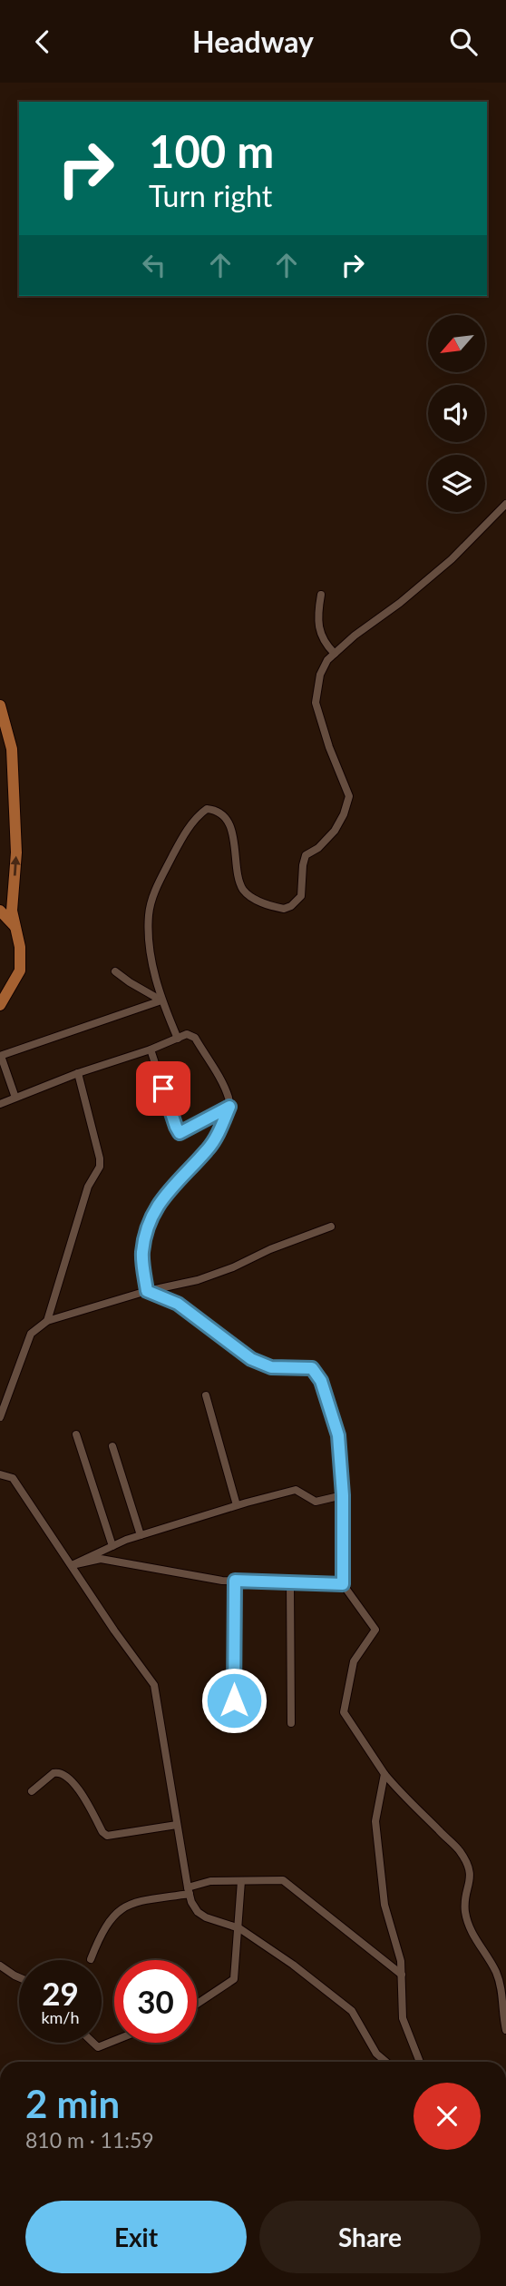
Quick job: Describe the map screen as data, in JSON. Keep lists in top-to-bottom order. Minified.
{"north":"bottom left","page":{"header":"Headway","turn":["100 m","Turn right"],"speed":"29 km/h","limit":"30","heading":["2 min","810 m · 11:59"],"buttons":["Exit","Share"]}}
